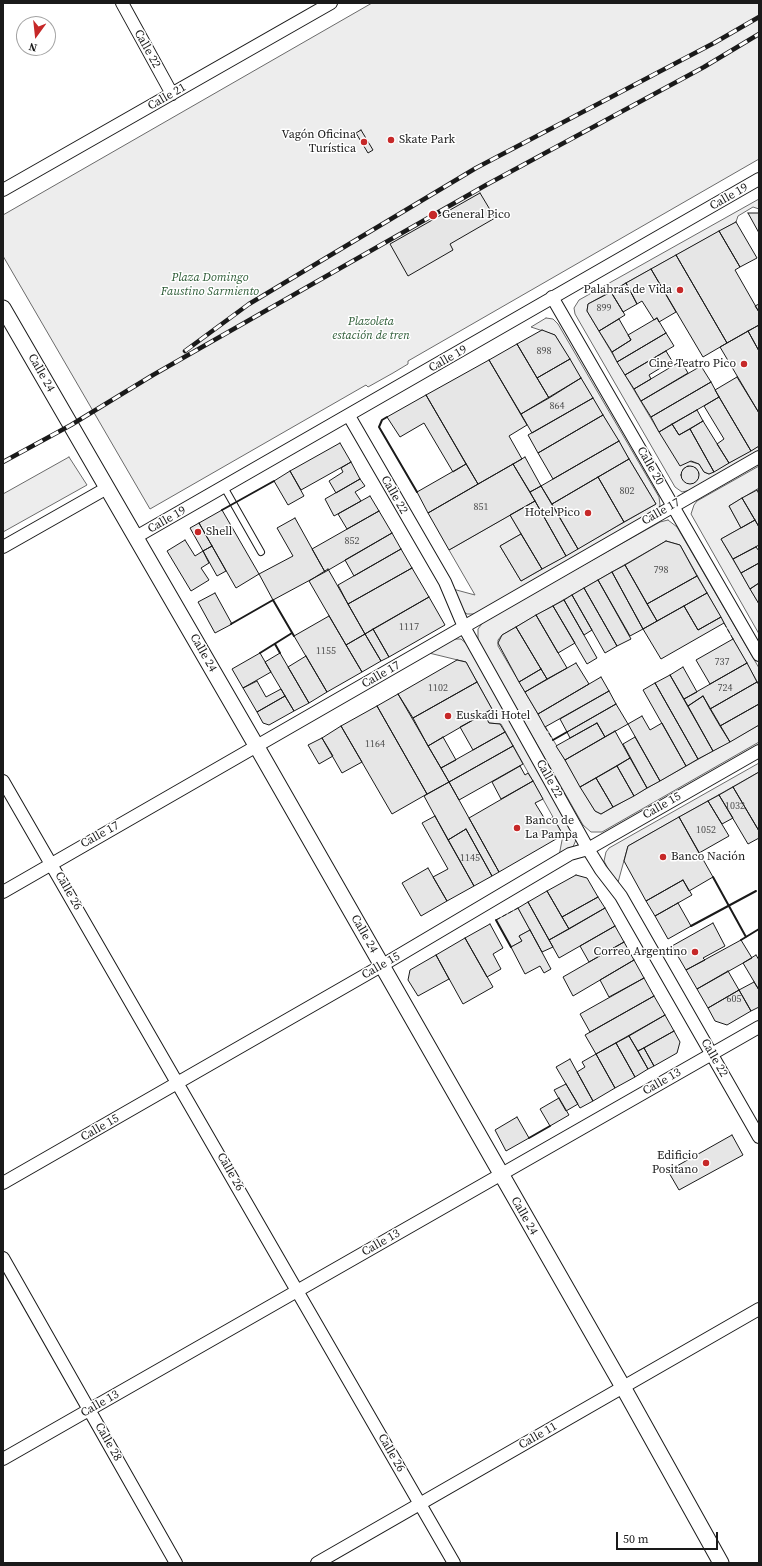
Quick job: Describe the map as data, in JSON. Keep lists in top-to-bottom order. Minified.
{"streets":{"street":["Calle 22","Calle 21","Calle 19","Calle 24","Calle 20","Calle 17","Calle 15","Calle 26","Calle 13","Calle 11","Calle 28"]},"crossings":[["Calle 22","Calle 21"],["Calle 22","Calle 19"],["Calle 22","Calle 17"],["Calle 22","Calle 15"],["Calle 22","Calle 13"],["Calle 19","Calle 24"],["Calle 19","Calle 20"],["Calle 24","Calle 17"],["Calle 24","Calle 15"],["Calle 24","Calle 13"],["Calle 24","Calle 11"],["Calle 20","Calle 17"],["Calle 17","Calle 26"],["Calle 15","Calle 26"],["Calle 26","Calle 13"],["Calle 26","Calle 11"],["Calle 13","Calle 28"]],"parks":["Plaza Domingo Faustino Sarmiento","Plazoleta estación de tren"],"places":["Skate Park","Vagón Oficina Turística","General Pico","Palabras de Vida","Cine Teatro Pico","Hotel Pico","Shell","Euskadi Hotel","Banco de La Pampa","Banco Nación","Correo Argentino","Edificio Positano"],"house_numbers":["899","898","864","802","851","852","798","1117","1155","737","1102","724","1164","1032","1052","1145","605"],"scale_bar":"50 m","north":"bottom"}
